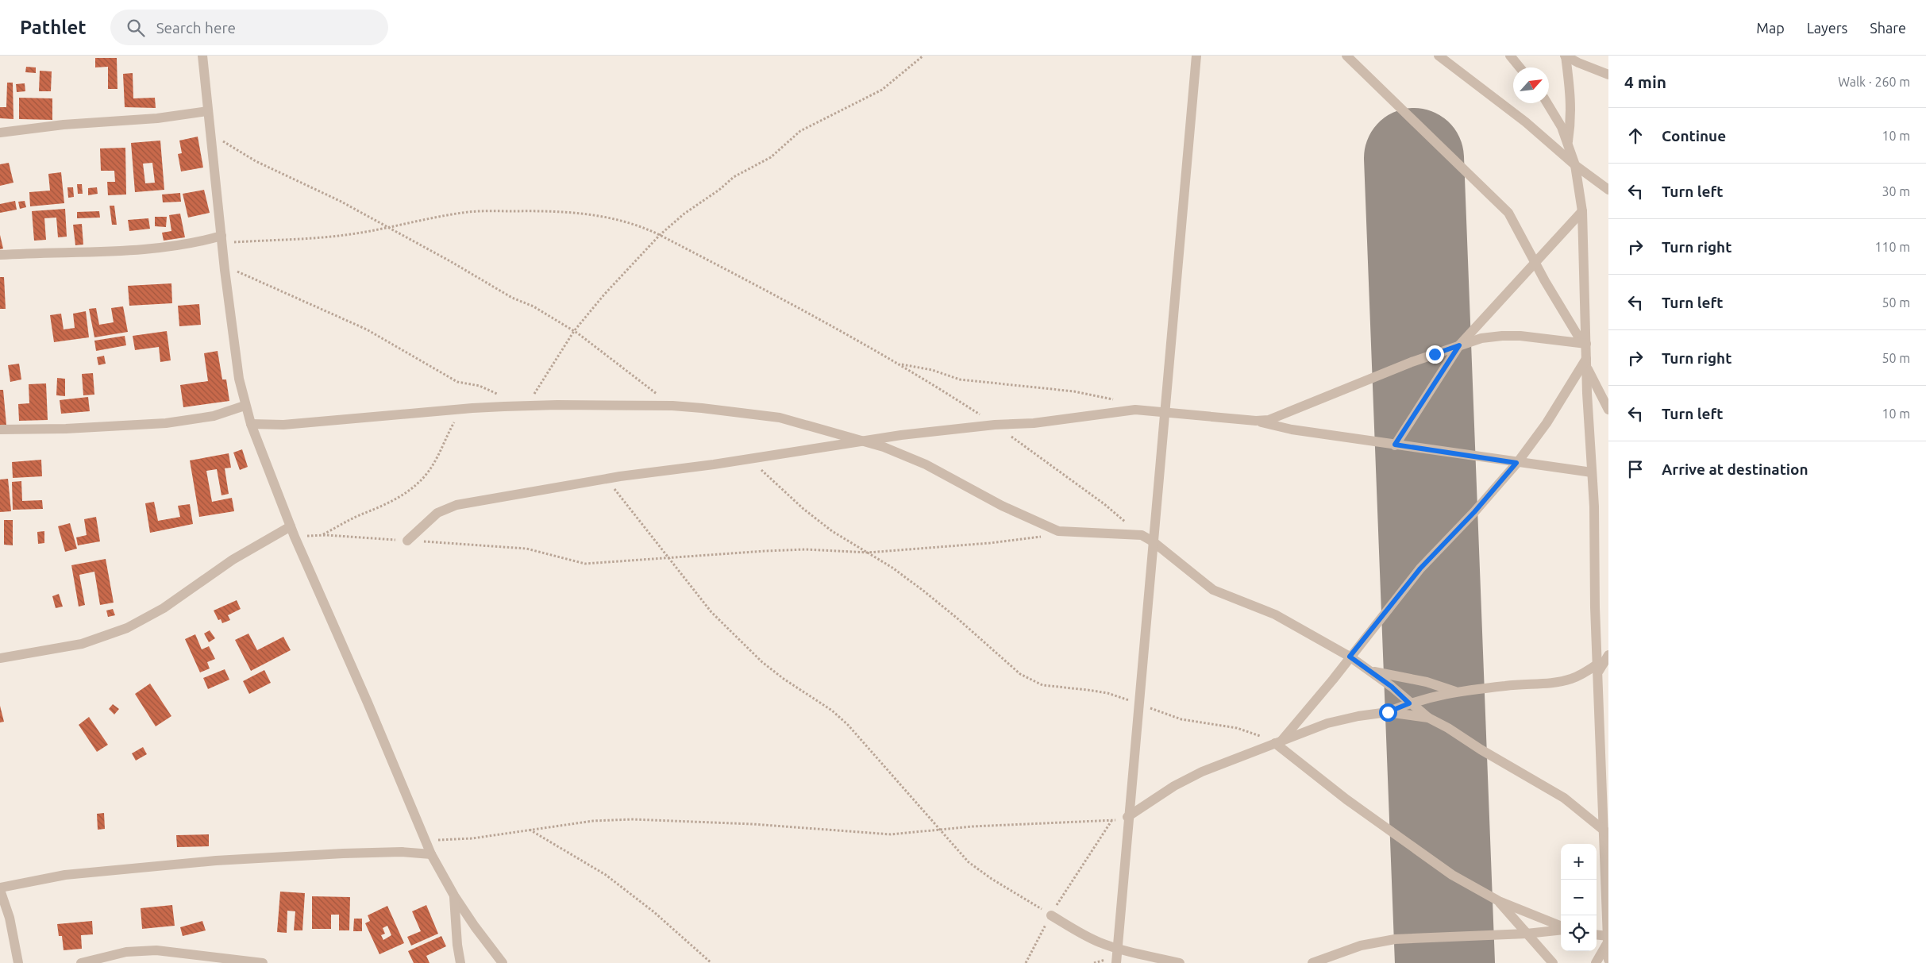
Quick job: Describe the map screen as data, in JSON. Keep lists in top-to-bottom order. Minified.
{"north":"top right","page":{"header":"Pathlet","search":"Search here","nav":["Map","Layers","Share"],"heading":["4 min","Walk · 260 m"],"list":[["Continue","10 m"],["Turn left","30 m"],["Turn right","110 m"],["Turn left","50 m"],["Turn right","50 m"],["Turn left","10 m"],"Arrive at destination"],"map_buttons":["+","−"]}}
